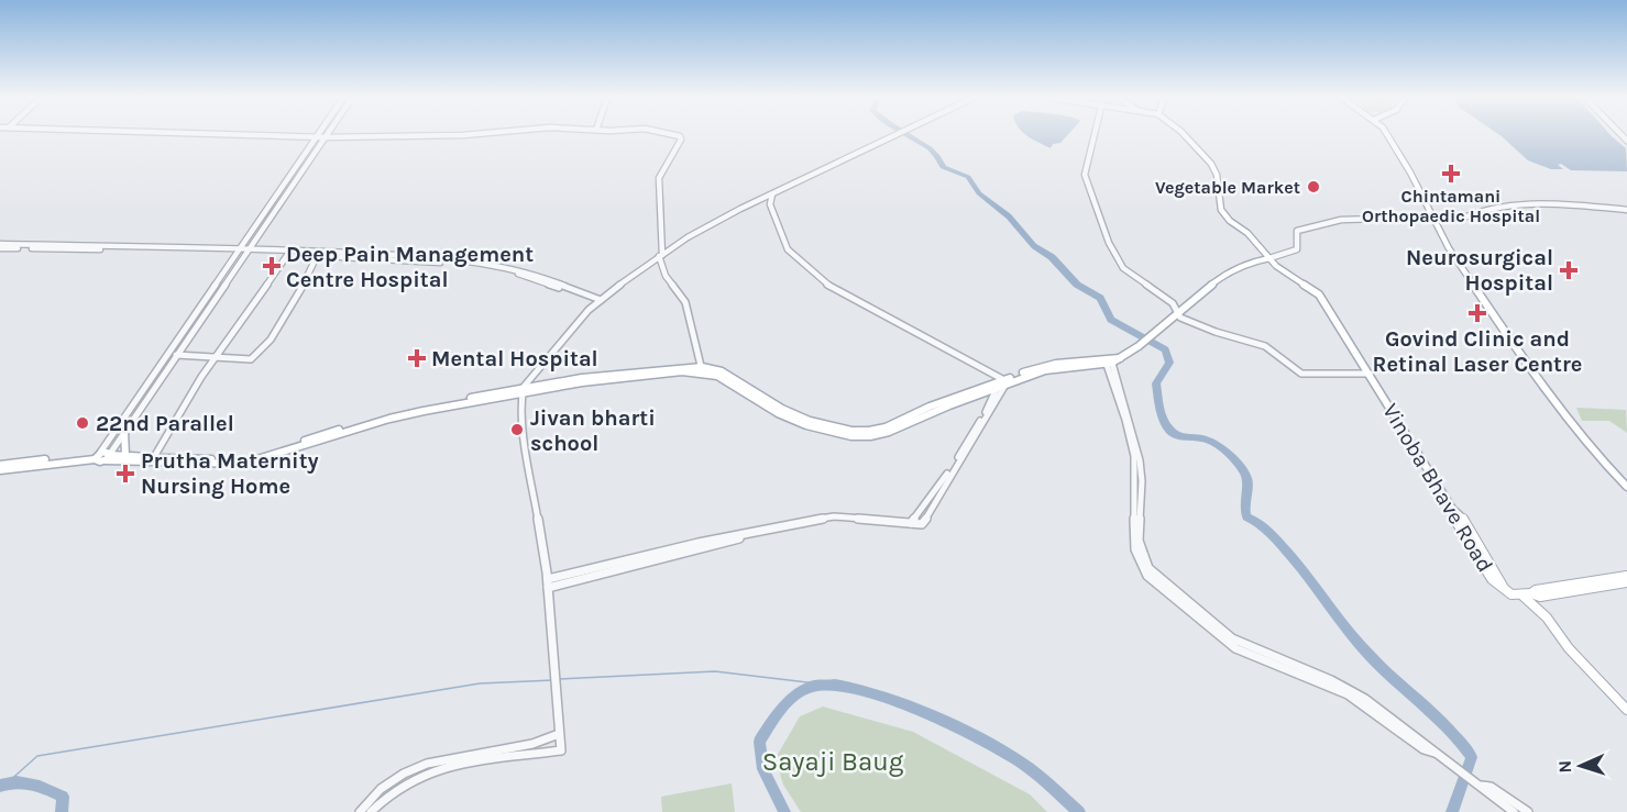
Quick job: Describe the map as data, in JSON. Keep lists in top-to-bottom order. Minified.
{"streets":{"main road":["Vinoba Bhave Road"]},"parks":["Sayaji Baug"],"places":{"health":["Chintamani Orthopaedic Hospital","Deep Pain Management Centre Hospital","Neurosurgical Hospital","Govind Clinic and Retinal Laser Centre","Mental Hospital","Prutha Maternity Nursing Home"],"other":["Vegetable Market","22nd Parallel","Jivan bharti school"]},"north":"left"}
